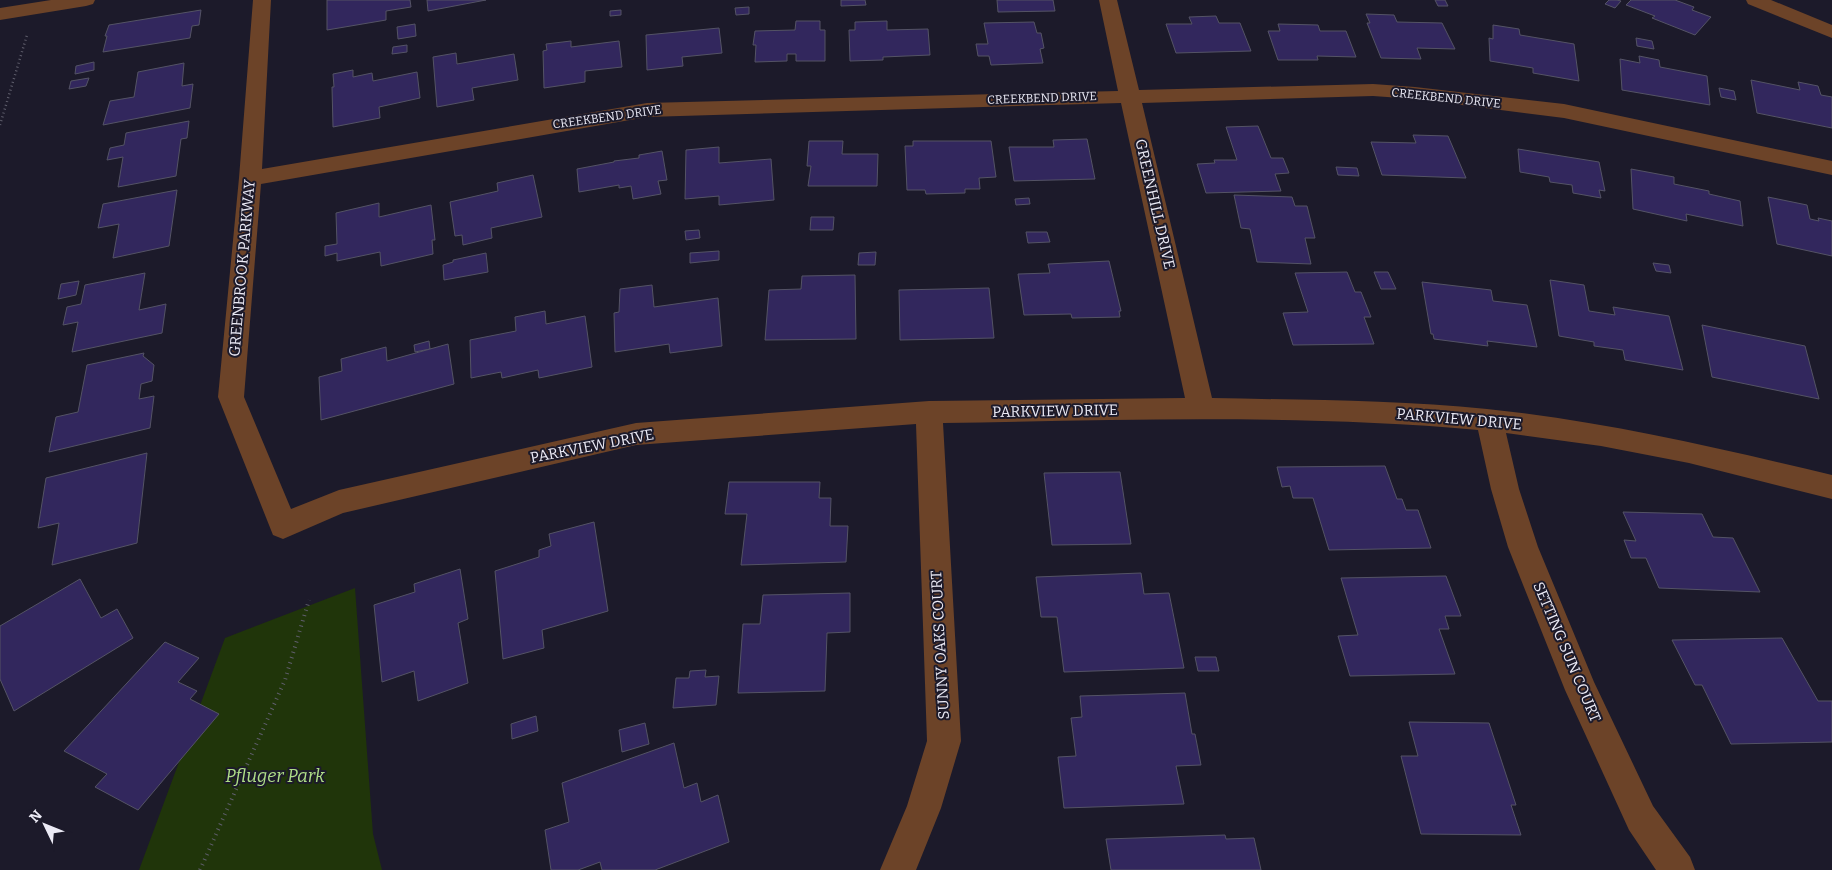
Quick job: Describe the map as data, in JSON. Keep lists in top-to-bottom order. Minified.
{"streets":{"street":["CREEKBEND DRIVE","GREENHILL DRIVE","GREENBROOK PARKWAY","PARKVIEW DRIVE","SUNNY OAKS COURT","SETTING SUN COURT"]},"crossings":[["CREEKBEND DRIVE","GREENHILL DRIVE"],["CREEKBEND DRIVE","GREENBROOK PARKWAY"],["GREENHILL DRIVE","PARKVIEW DRIVE"],["GREENBROOK PARKWAY","PARKVIEW DRIVE"],["PARKVIEW DRIVE","SUNNY OAKS COURT"],["PARKVIEW DRIVE","SETTING SUN COURT"]],"parks":["Pfluger Park"],"north":"top left"}
